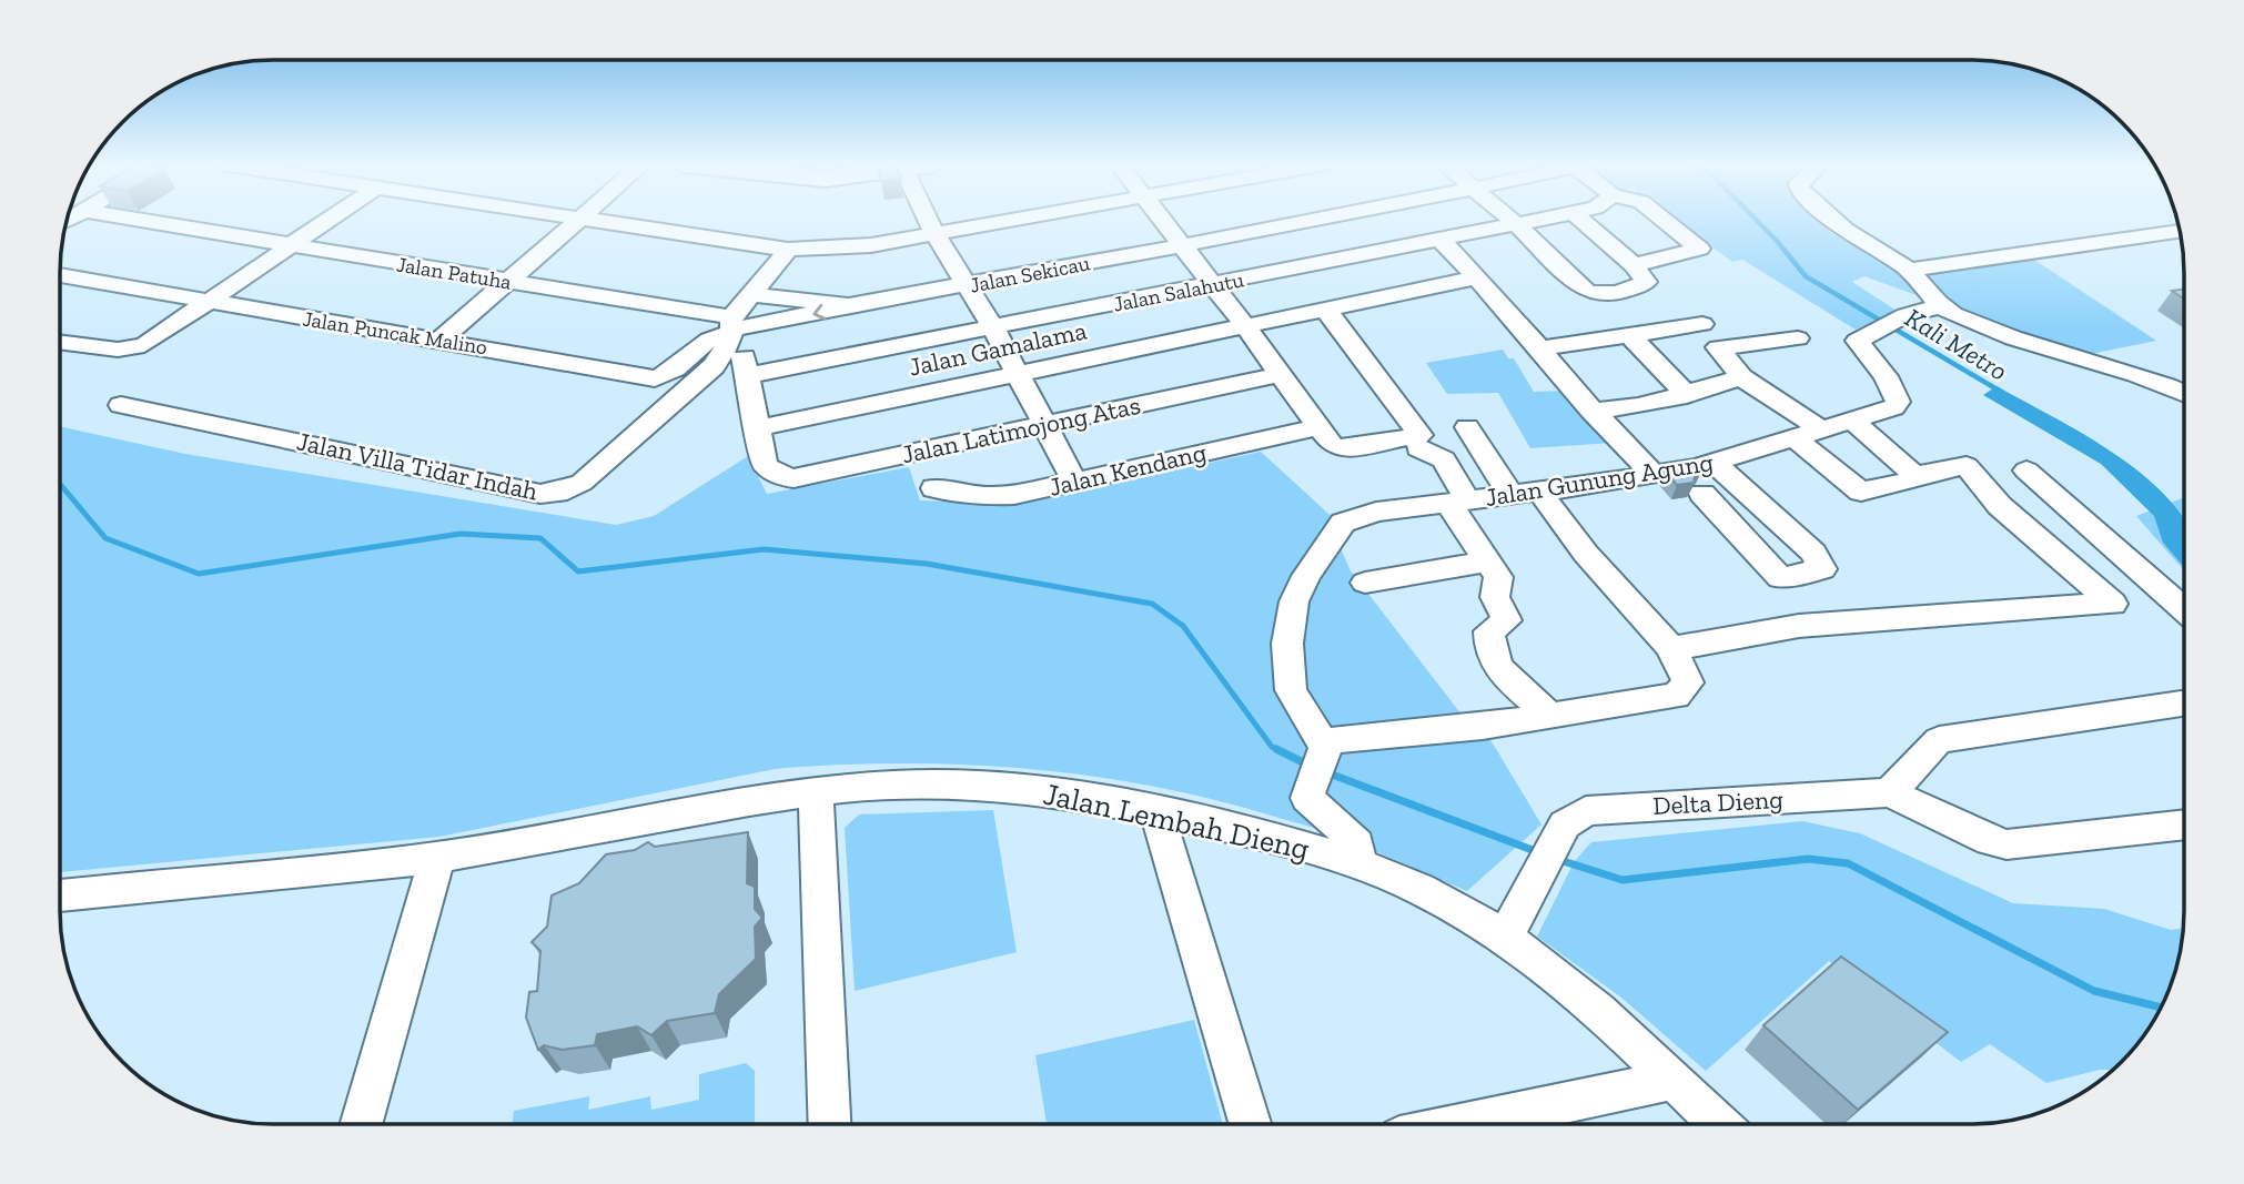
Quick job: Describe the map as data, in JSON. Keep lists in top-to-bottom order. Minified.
{"streets":{"street":["Jalan Patuha","Jalan Sekicau","Jalan Salahutu","Jalan Puncak Malino","Jalan Gamalama","Jalan Latimojong Atas","Jalan Villa Tidar Indah","Jalan Kendang","Jalan Gunung Agung","Delta Dieng","Jalan Lembah Dieng"]},"crossings":[["Jalan Patuha","Jalan Puncak Malino"],["Jalan Patuha","Jalan Villa Tidar Indah"],["Jalan Puncak Malino","Jalan Villa Tidar Indah"],["Delta Dieng","Jalan Lembah Dieng"]],"water":["Kali Metro"]}
